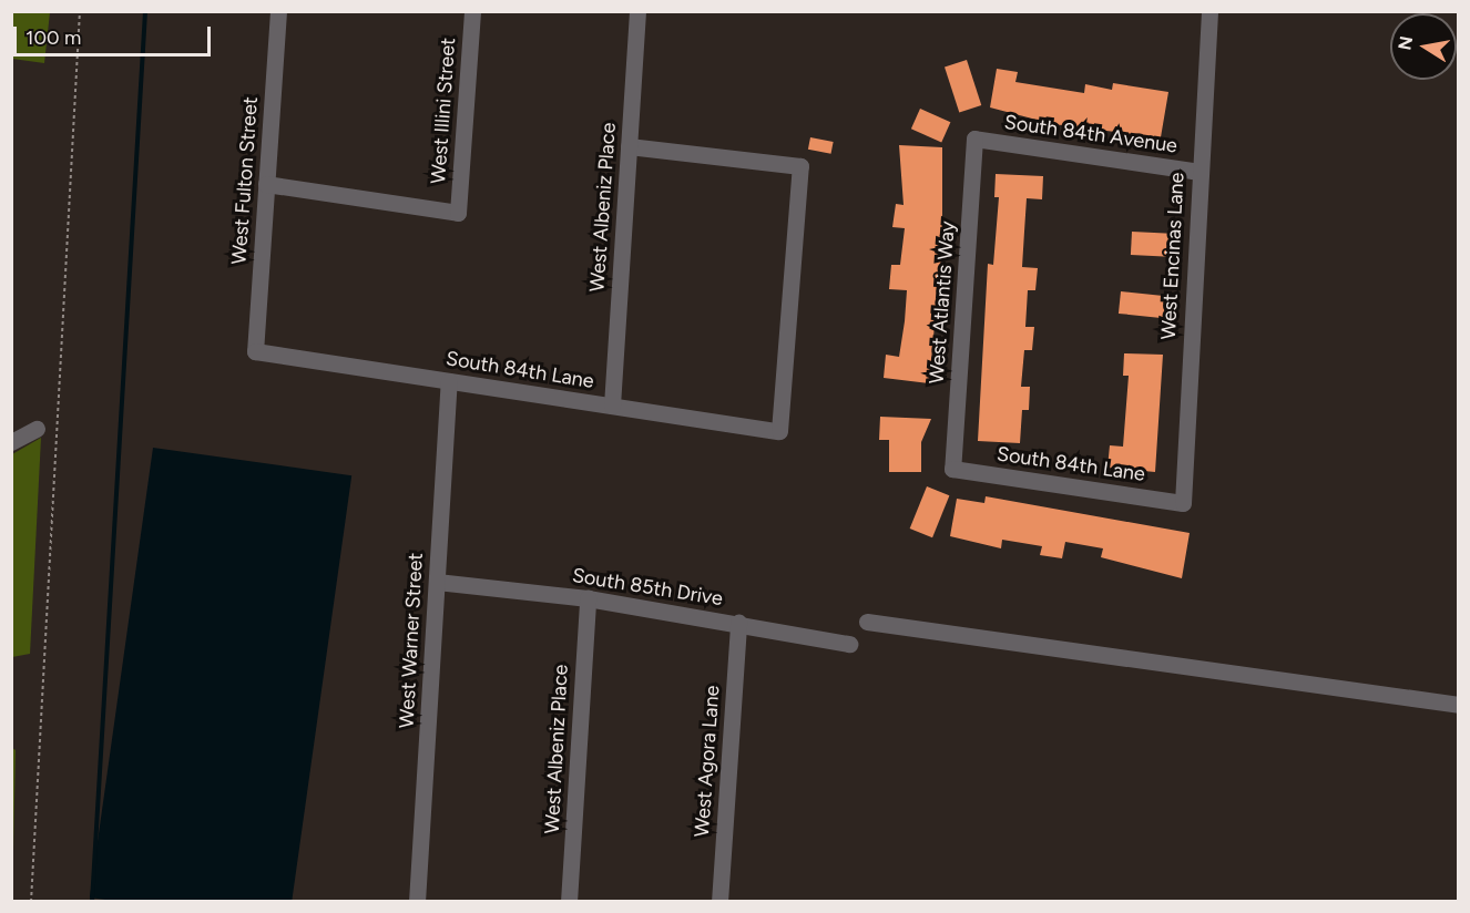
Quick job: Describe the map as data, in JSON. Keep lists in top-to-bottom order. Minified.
{"streets":{"street":["West Illini Street","South 84th Avenue","West Fulton Street","West Albeniz Place","West Encinas Lane","West Atlantis Way","South 84th Lane","South 85th Drive","West Warner Street","West Agora Lane"]},"crossings":[["West Illini Street","West Fulton Street"],["South 84th Avenue","West Encinas Lane"],["South 84th Avenue","West Atlantis Way"],["West Fulton Street","South 84th Lane"],["West Albeniz Place","South 84th Lane"],["West Albeniz Place","South 85th Drive"],["West Encinas Lane","South 84th Lane"],["West Atlantis Way","South 84th Lane"],["South 84th Lane","West Warner Street"],["South 85th Drive","West Warner Street"],["South 85th Drive","West Agora Lane"]],"scale_bar":"100 m","north":"left"}
